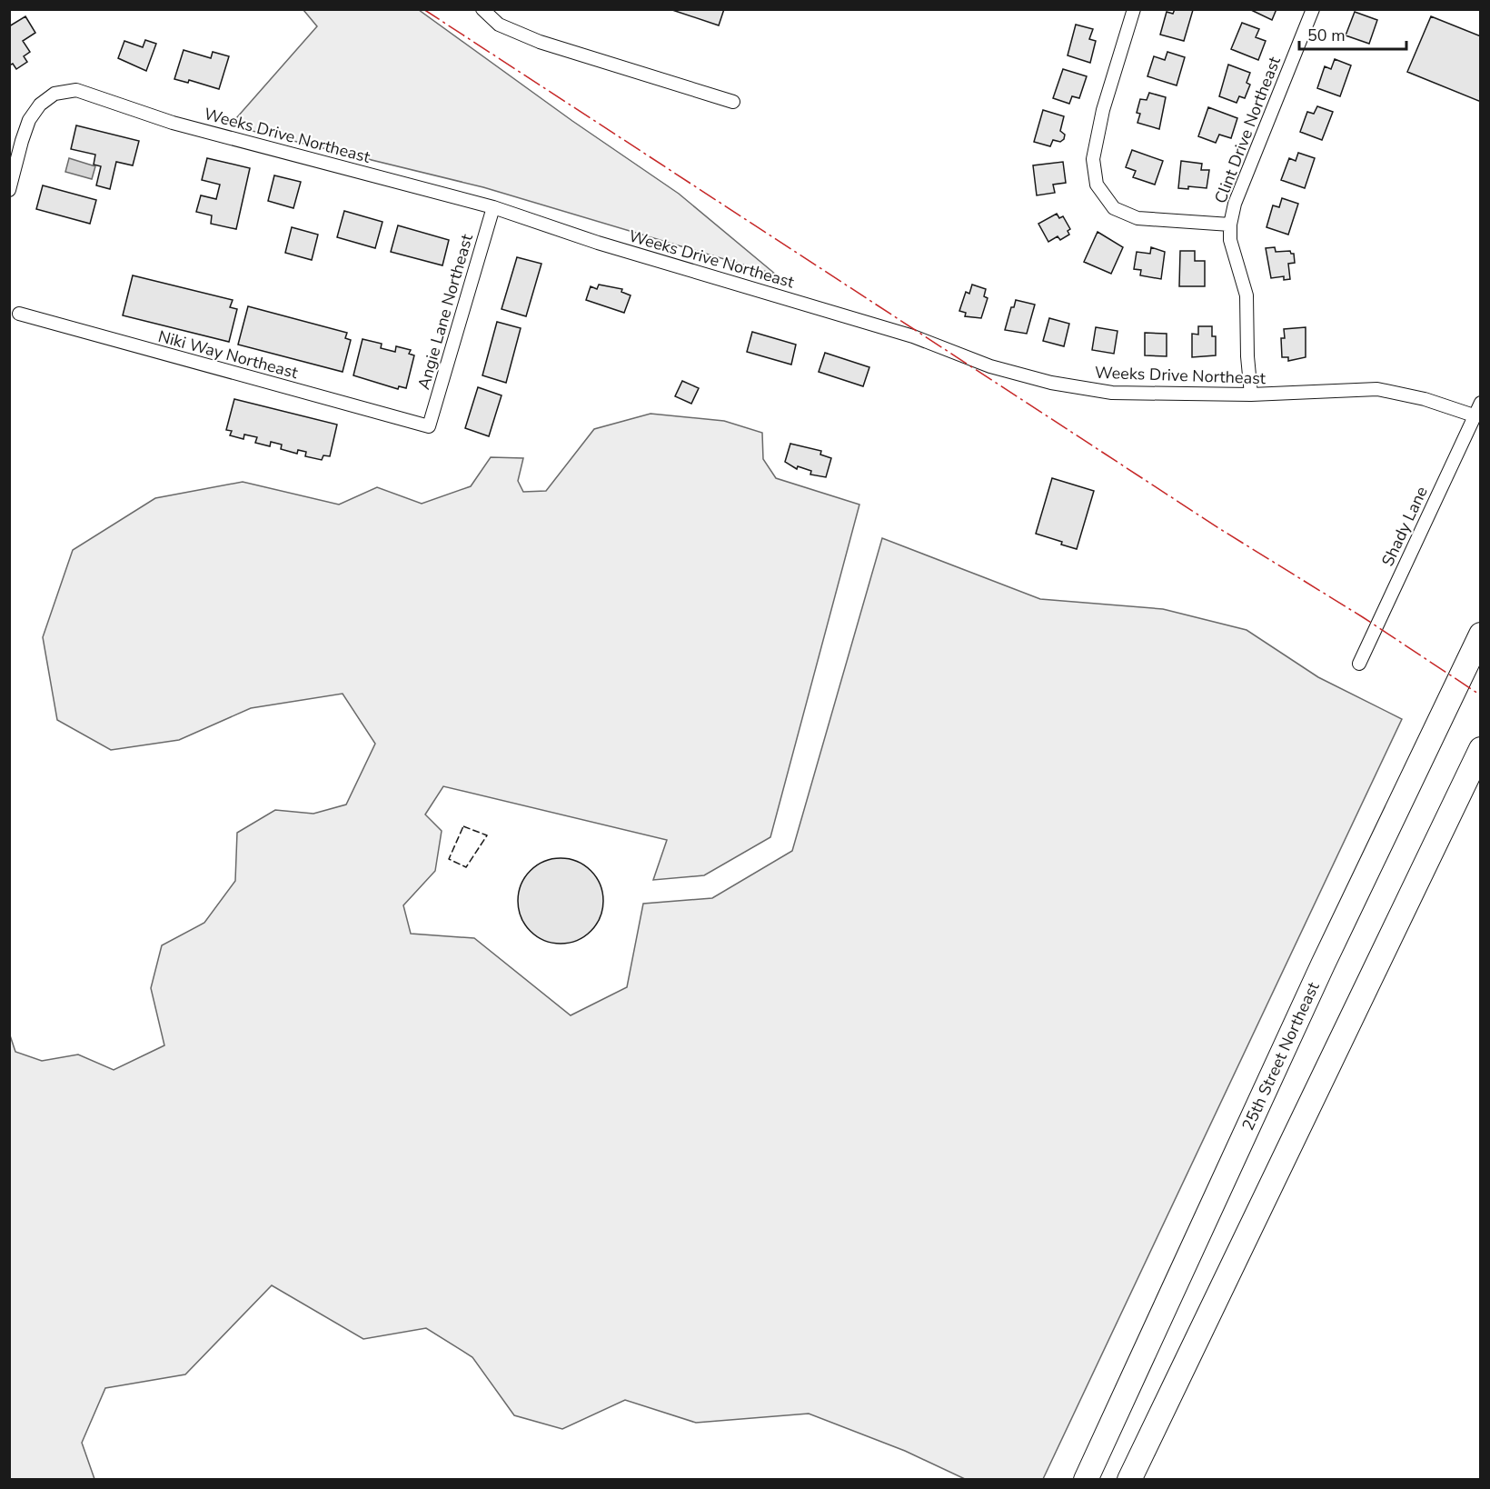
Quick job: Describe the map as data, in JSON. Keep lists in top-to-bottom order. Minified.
{"streets":{"highway":["25th Street Northeast"],"street":["Clint Drive Northeast","Weeks Drive Northeast","Angie Lane Northeast","Niki Way Northeast","Shady Lane"]},"crossings":[["Clint Drive Northeast","Weeks Drive Northeast"],["Weeks Drive Northeast","Angie Lane Northeast"],["Weeks Drive Northeast","Shady Lane"],["Angie Lane Northeast","Niki Way Northeast"]],"scale_bar":"50 m"}
